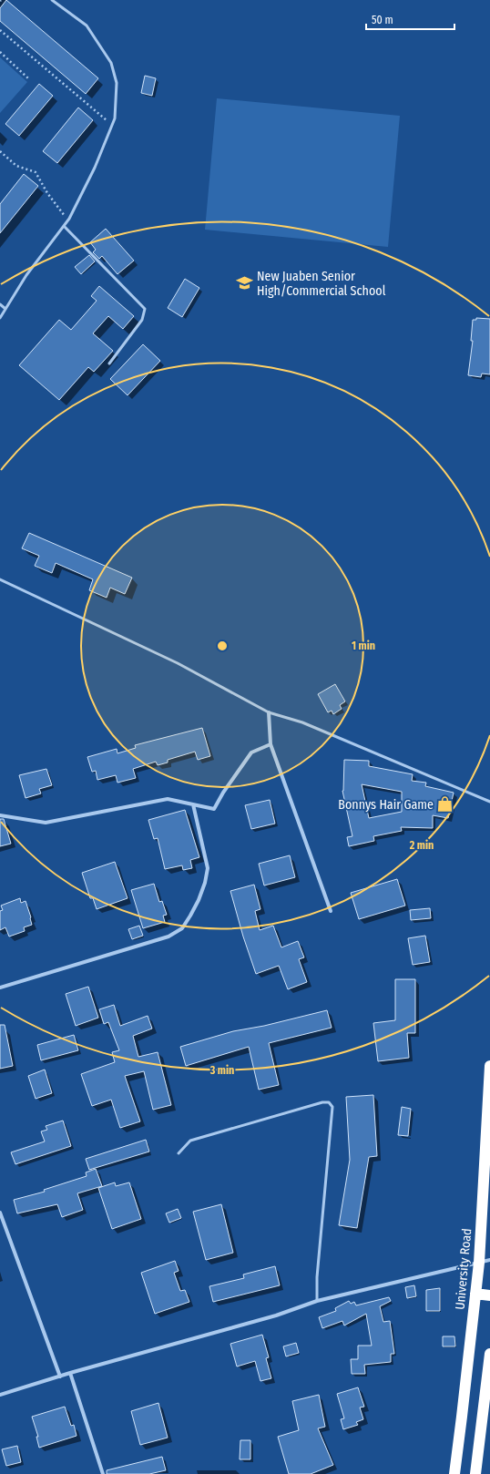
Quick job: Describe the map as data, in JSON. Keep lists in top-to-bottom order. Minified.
{"streets":{"highway":["University Road"]},"places":{"school or university":["New Juaben Senior High/Commercial School"],"shop":["Bonnys Hair Game"]},"scale_bar":"50 m","rings":["1 min","2 min","3 min"]}
